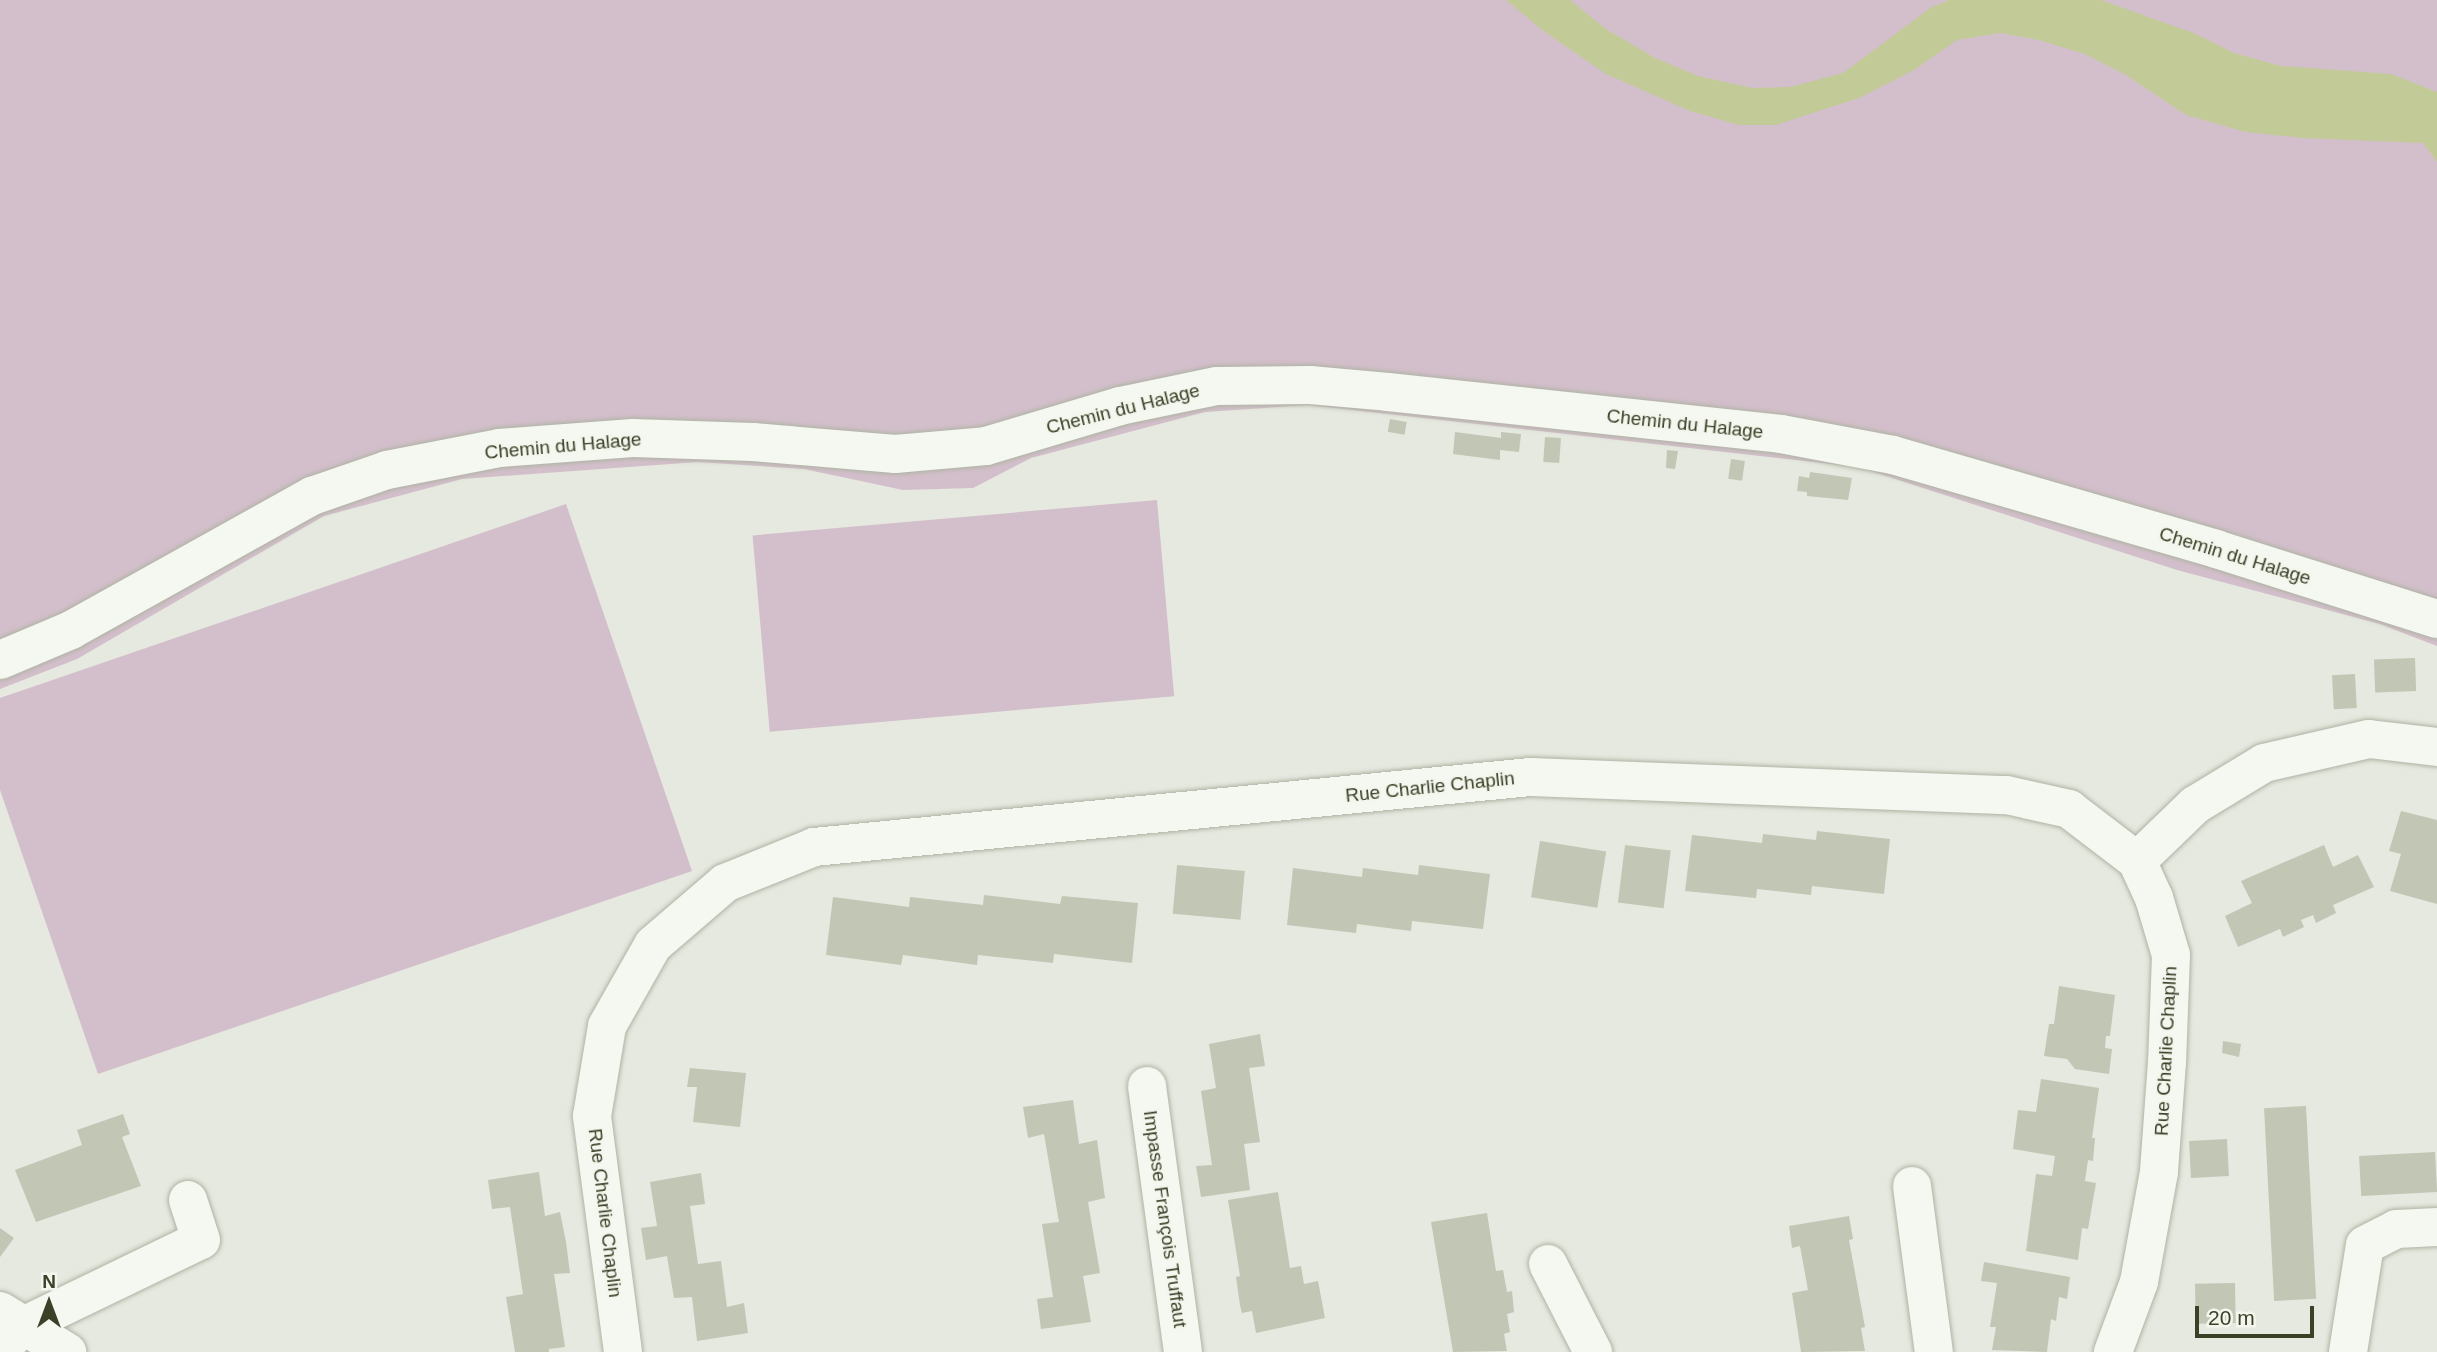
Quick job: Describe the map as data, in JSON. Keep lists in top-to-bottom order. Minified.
{"streets":{"street":["Chemin du Halage","Rue Charlie Chaplin","Impasse François Truffaut"]},"scale_bar":"20 m","north":"top"}
